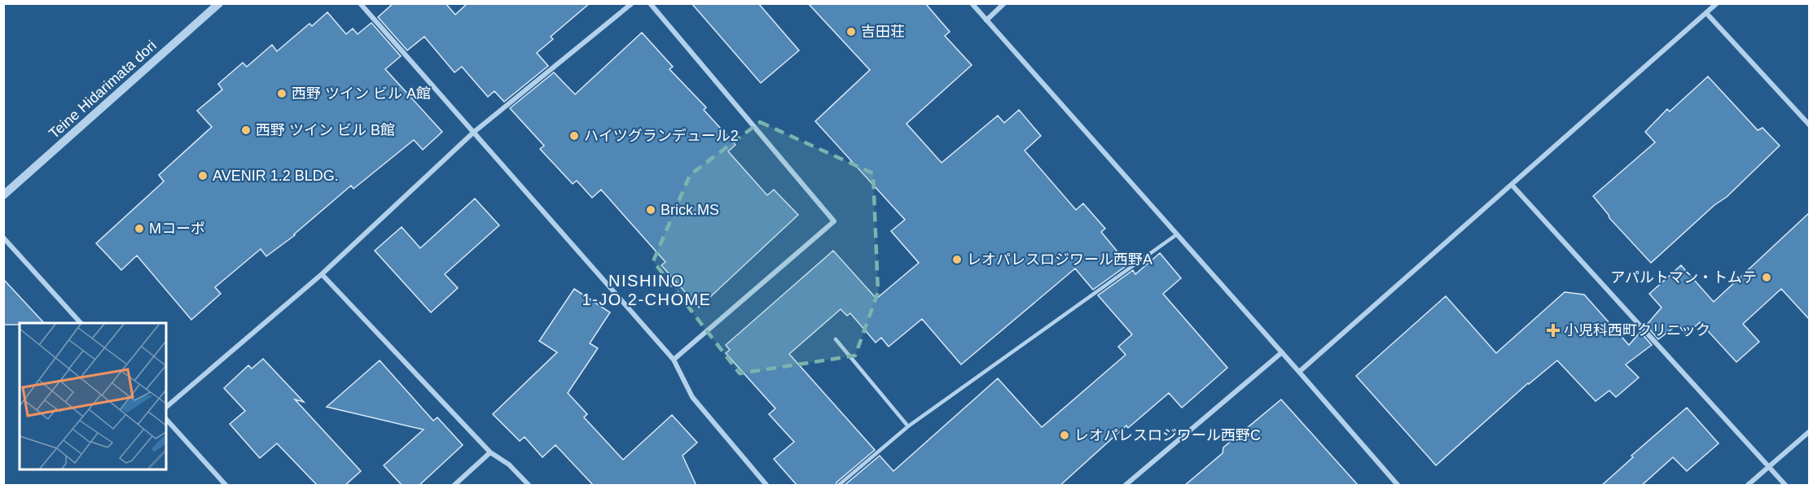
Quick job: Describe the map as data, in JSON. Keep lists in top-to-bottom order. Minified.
{"streets":{"street":["Teine Hidarimata dori"]},"districts":["NISHINO 1-JO 2-CHOME"],"places":{"other":["吉田荘","西野 ツイン ビル A館","西野 ツイン ビル B館","ハイツグランデュール2","AVENIR 1.2 BLDG.","Brick.MS","Mコーポ","レオパレスロジワール西野A","アパルトマン・トムテ","レオパレスロジワール西野C"],"health":["小児科西町クリニック"]}}
